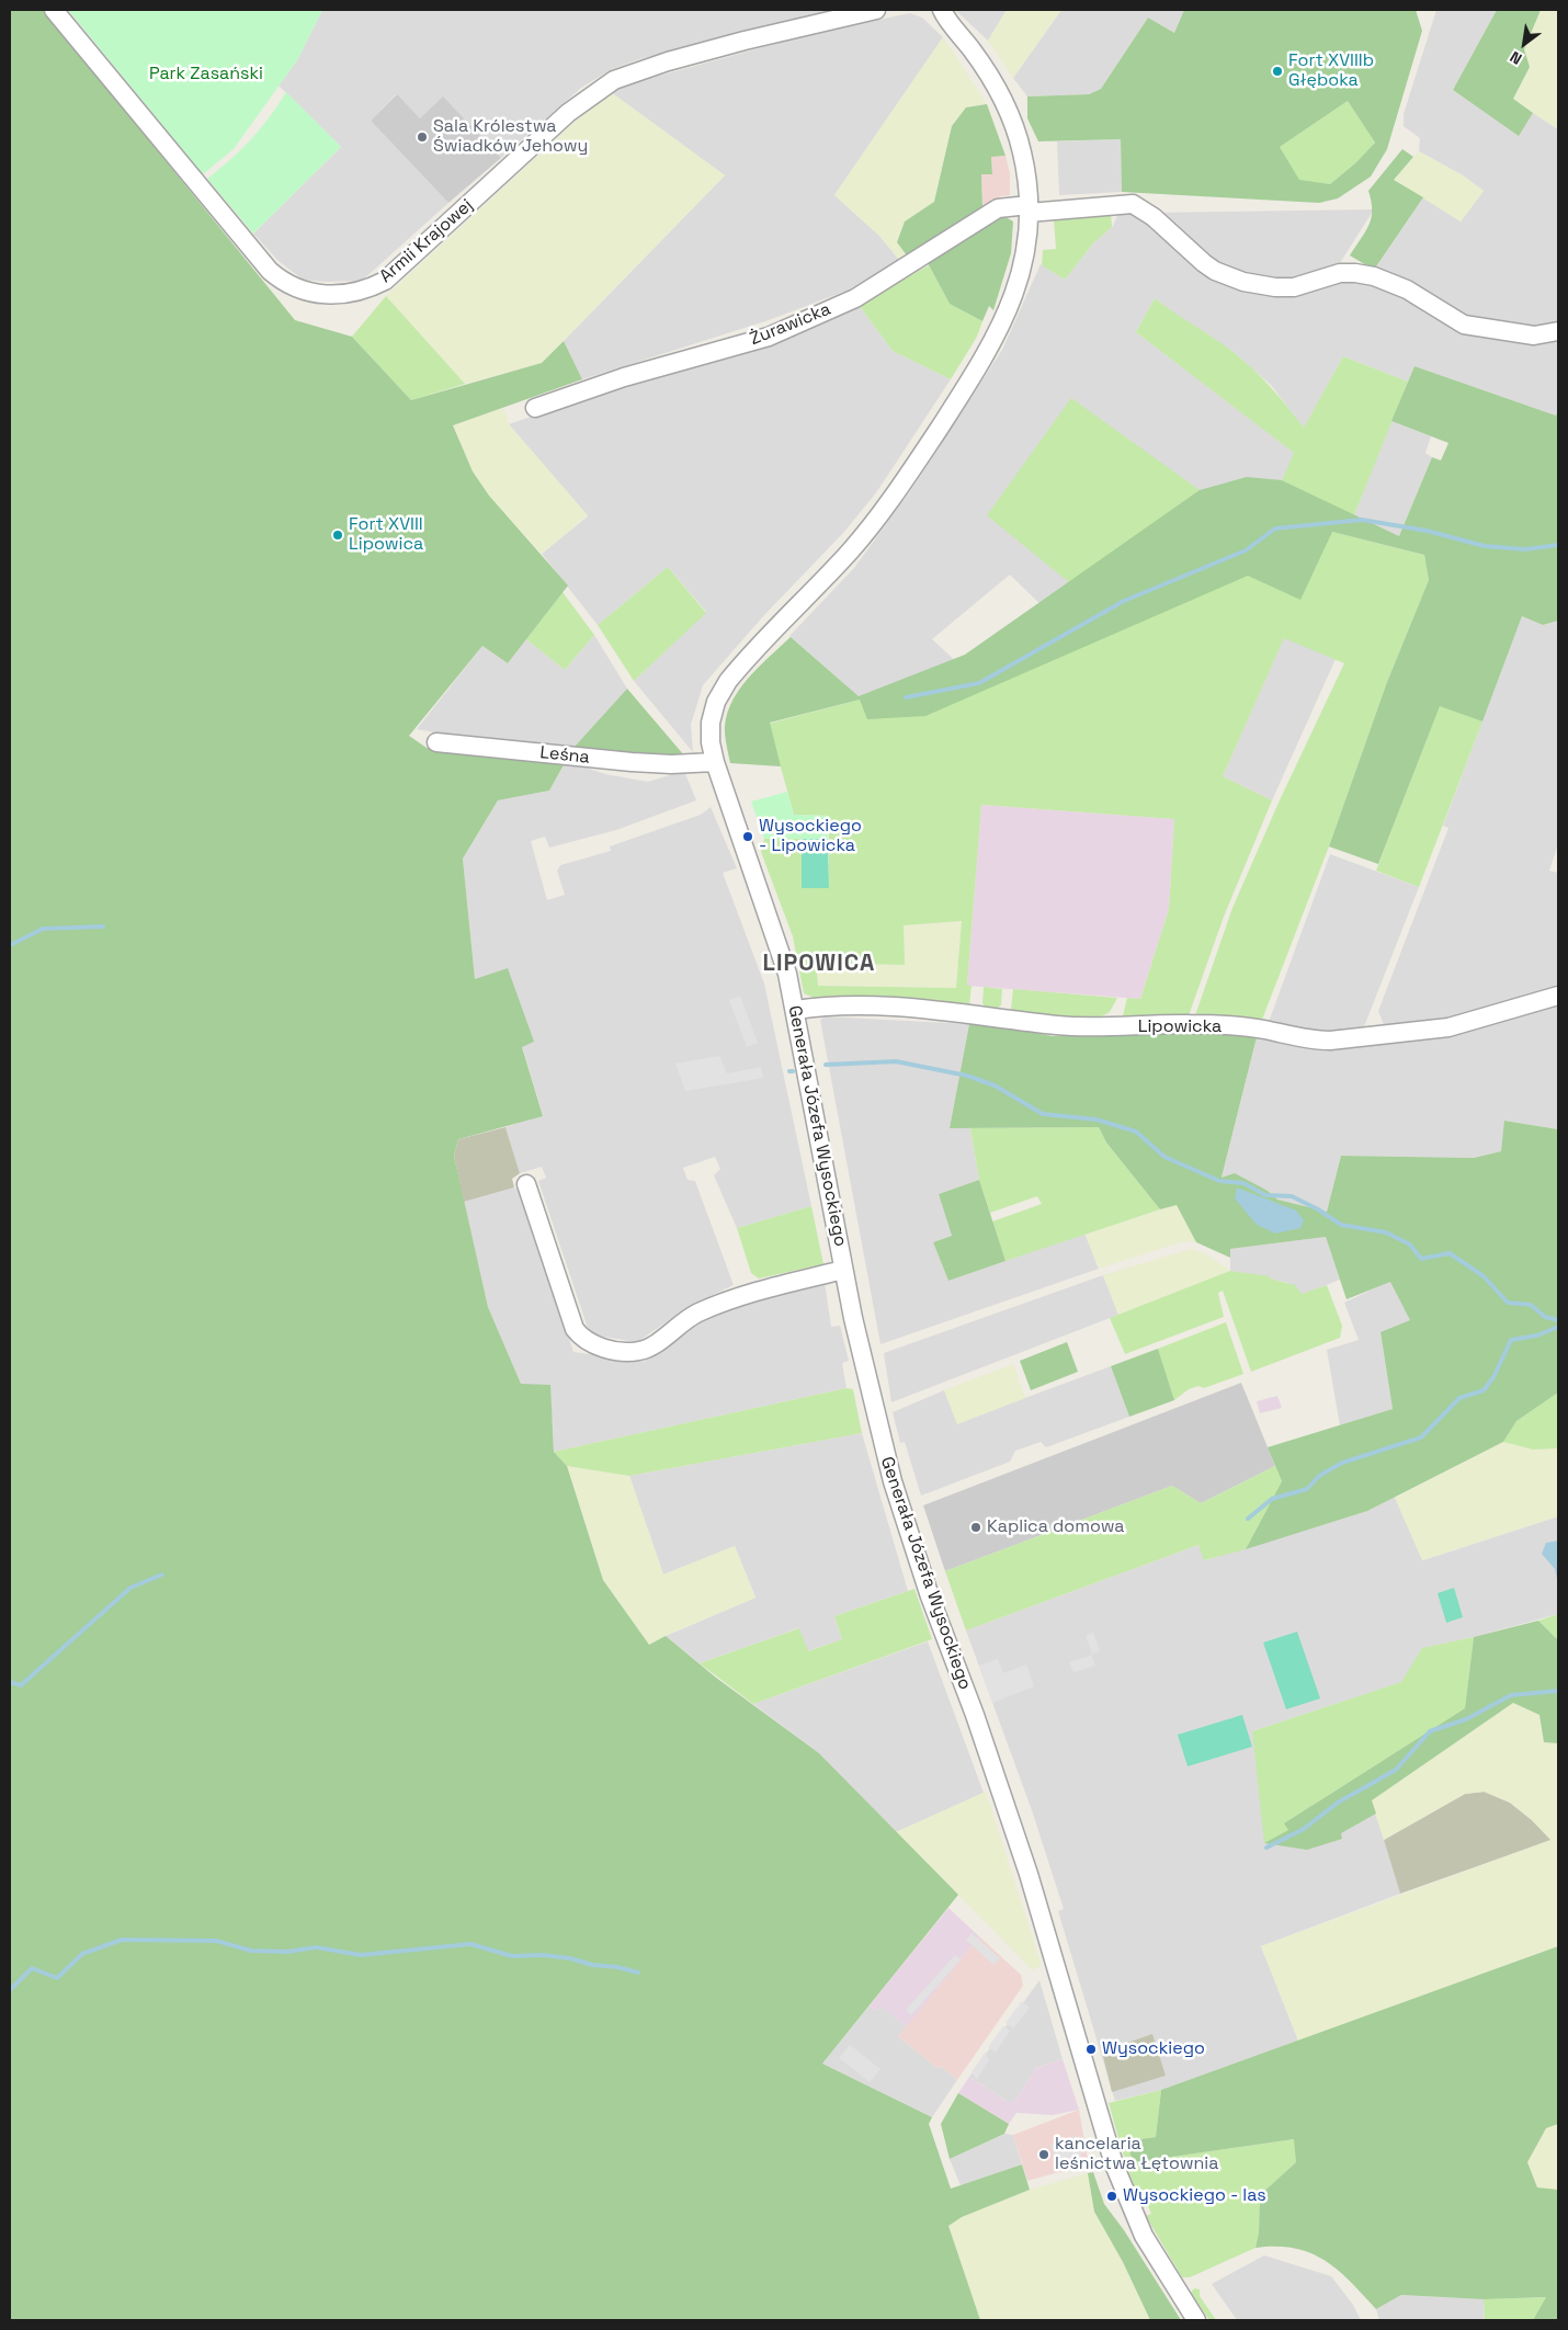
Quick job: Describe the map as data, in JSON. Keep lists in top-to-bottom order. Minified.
{"streets":{"street":["Armii Krajowej","Żurawicka","Leśna","Lipowicka","Generała Józefa Wysockiego"]},"crossings":[["Żurawicka","Generała Józefa Wysockiego"],["Leśna","Generała Józefa Wysockiego"],["Lipowicka","Generała Józefa Wysockiego"]],"districts":["LIPOWICA"],"parks":["Park Zasański"],"places":["Fort XVIIIb Głęboka","Sala Królestwa Świadków Jehowy","Fort XVIII Lipowica","Wysockiego - Lipowicka","Kaplica domowa","Wysockiego","kancelaria leśnictwa Łętownia","Wysockiego - las"],"north":"bottom left"}
